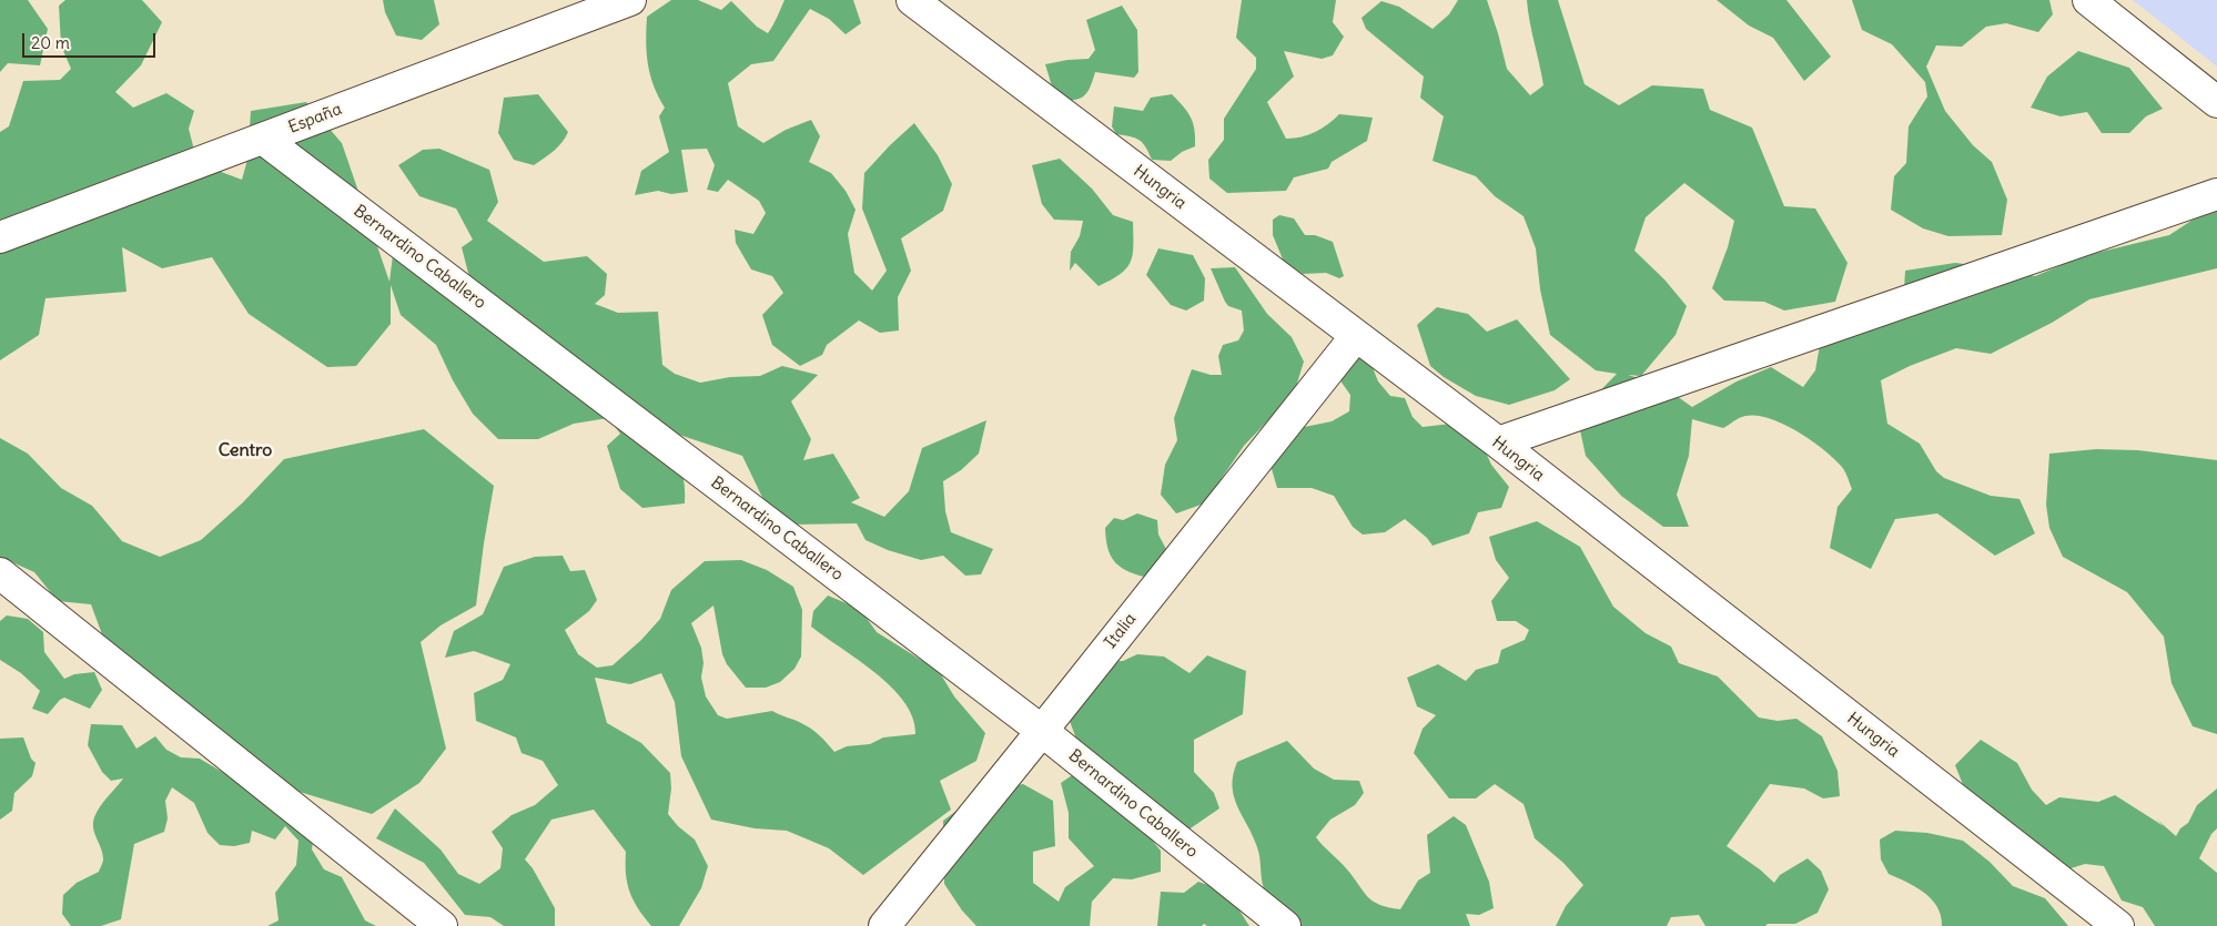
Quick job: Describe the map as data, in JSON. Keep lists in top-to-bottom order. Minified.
{"streets":{"street":["España","Hungria","Bernardino Caballero","Italia"]},"crossings":[["España","Bernardino Caballero"],["Hungria","Italia"],["Bernardino Caballero","Italia"]],"districts":["Centro"],"scale_bar":"20 m"}
